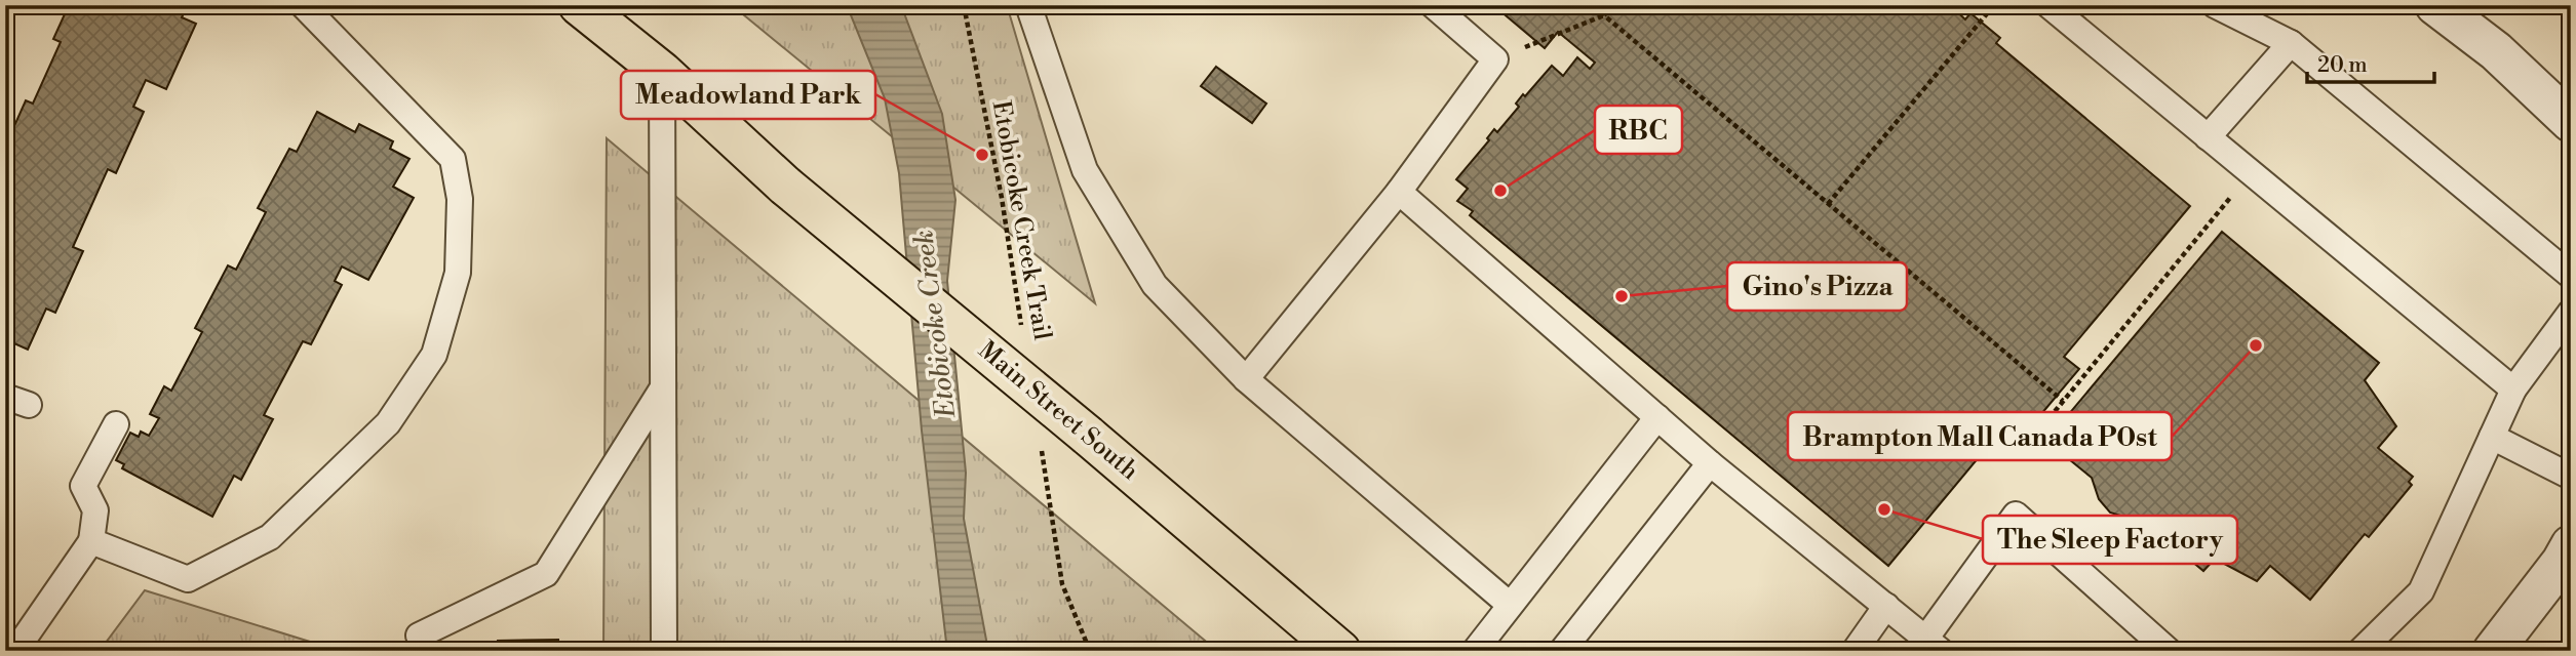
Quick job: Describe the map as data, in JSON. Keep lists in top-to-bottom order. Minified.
{"streets":{"main road":["Main Street South"],"path":["Etobicoke Creek Trail"]},"water":["Etobicoke Creek"],"places":["Meadowland Park","RBC","Gino's Pizza","Brampton Mall Canada P0st","The Sleep Factory"],"scale_bar":"20 m"}
